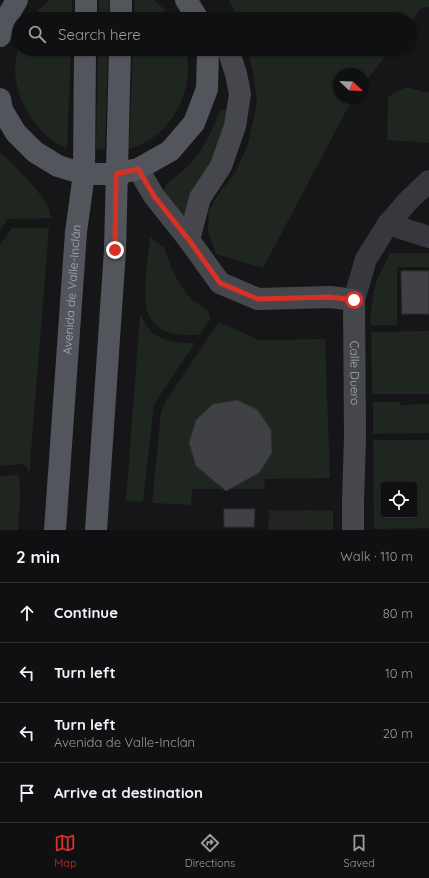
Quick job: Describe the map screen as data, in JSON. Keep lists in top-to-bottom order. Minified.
{"streets":{"main road":["Avenida de Valle-Inclán"],"street":["Calle Duero"]},"north":"bottom right","page":{"search":"Search here","heading":["2 min","Walk · 110 m"],"list":[["Continue","80 m"],["Turn left","10 m"],["Turn left","Avenida de Valle-Inclán","20 m"],"Arrive at destination"],"nav":["Map","Directions","Saved"]}}
